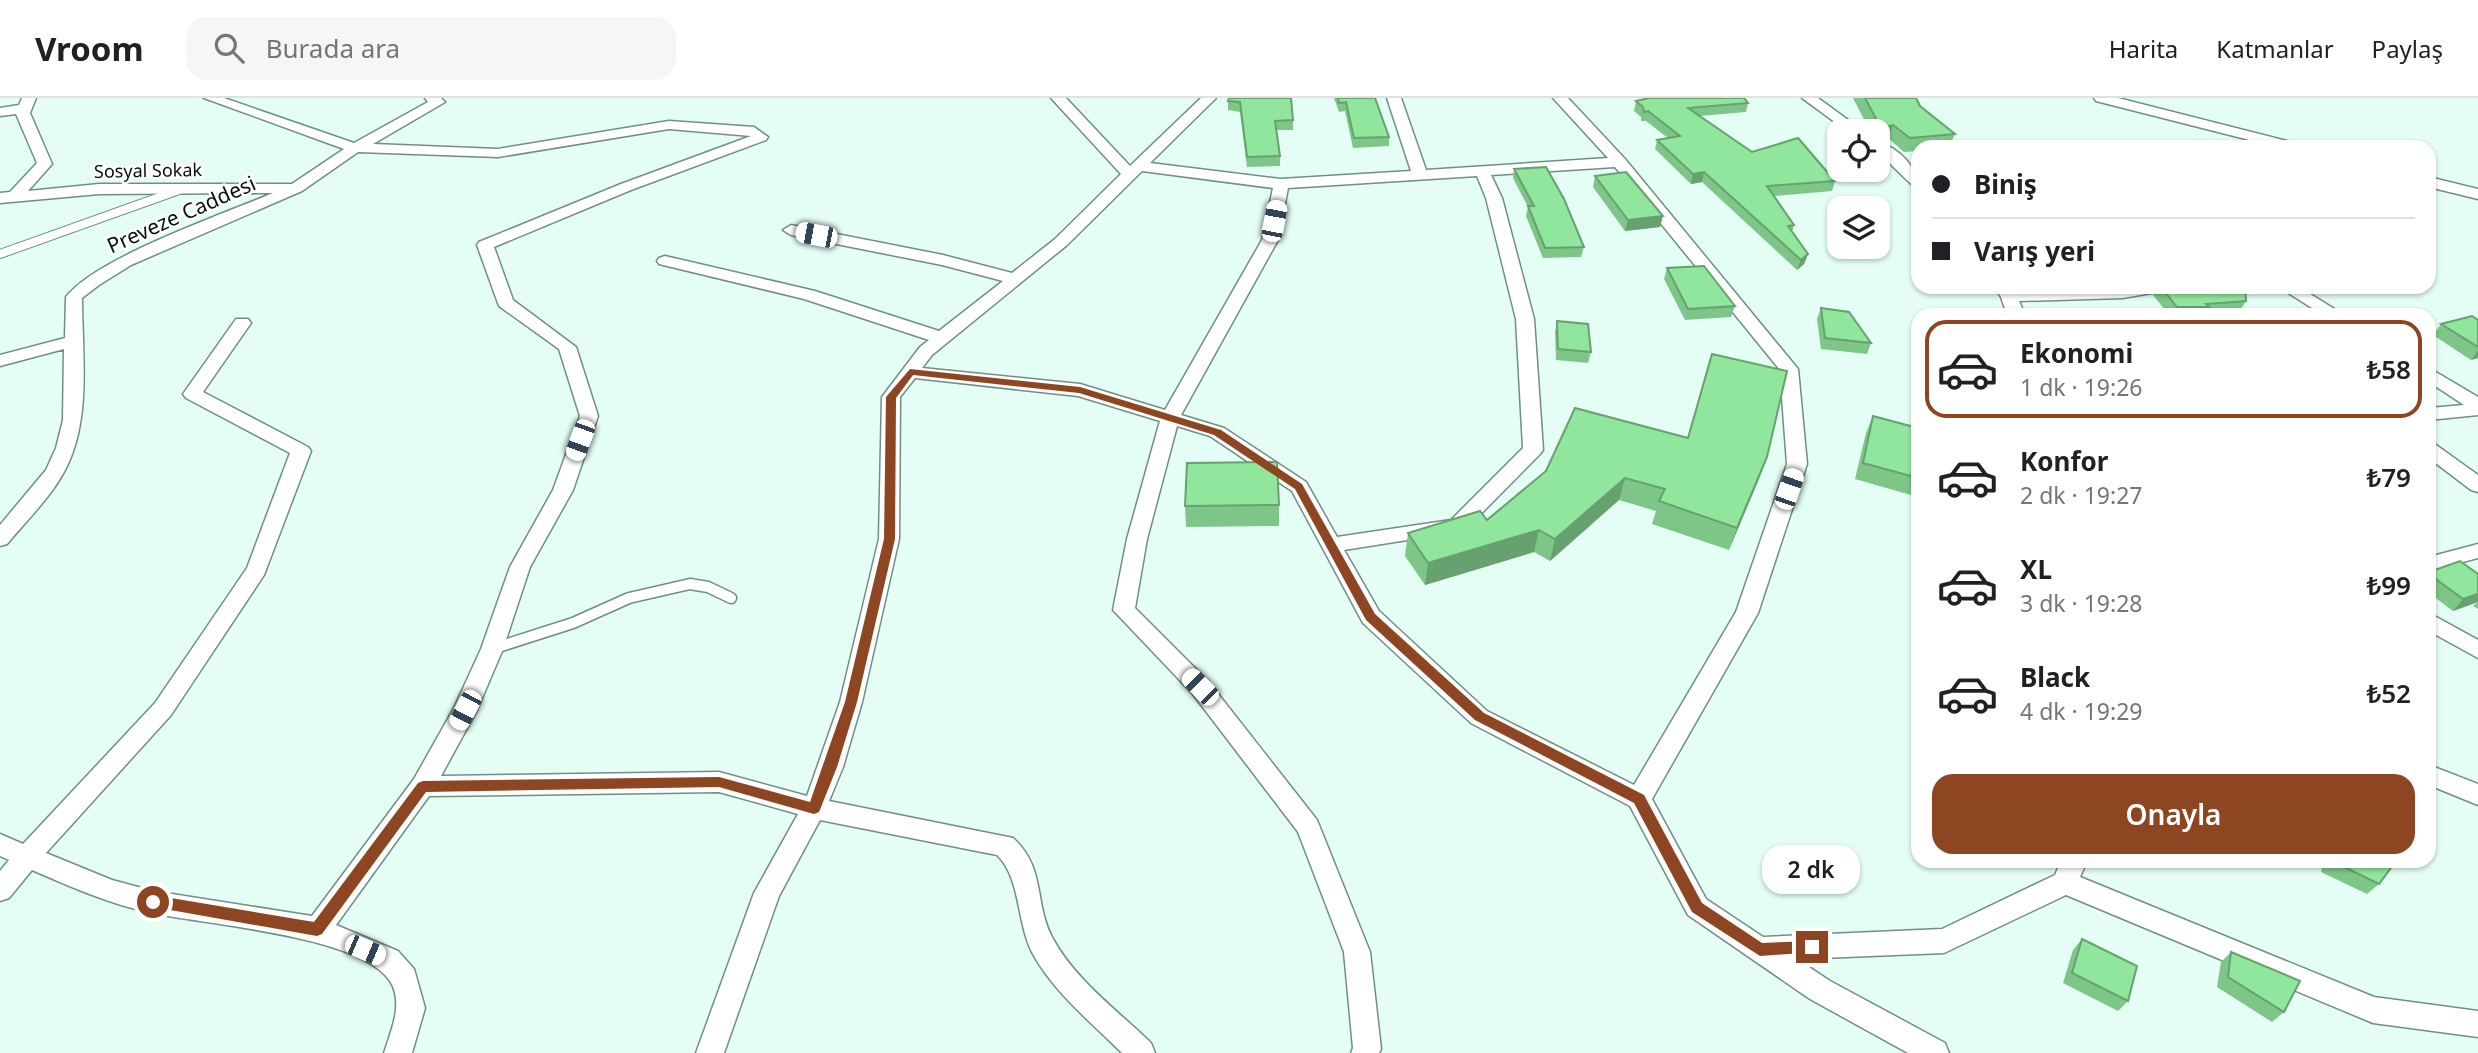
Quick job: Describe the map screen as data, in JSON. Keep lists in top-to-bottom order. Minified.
{"streets":{"street":["Sosyal Sokak","Preveze Caddesi"]},"crossings":[["Sosyal Sokak","Preveze Caddesi"]],"page":{"header":"Vroom","search":"Burada ara","nav":["Harita","Katmanlar","Paylaş"],"banner":["Biniş","Varış yeri"],"list":[{"name":"Ekonomi","note":"1 dk · 19:26","value":"₺58"},{"name":"Konfor","note":"2 dk · 19:27","value":"₺79"},{"name":"XL","note":"3 dk · 19:28","value":"₺99"},{"name":"Black","note":"4 dk · 19:29","value":"₺52"}],"buttons":"Onayla","bubble":"2 dk"}}
